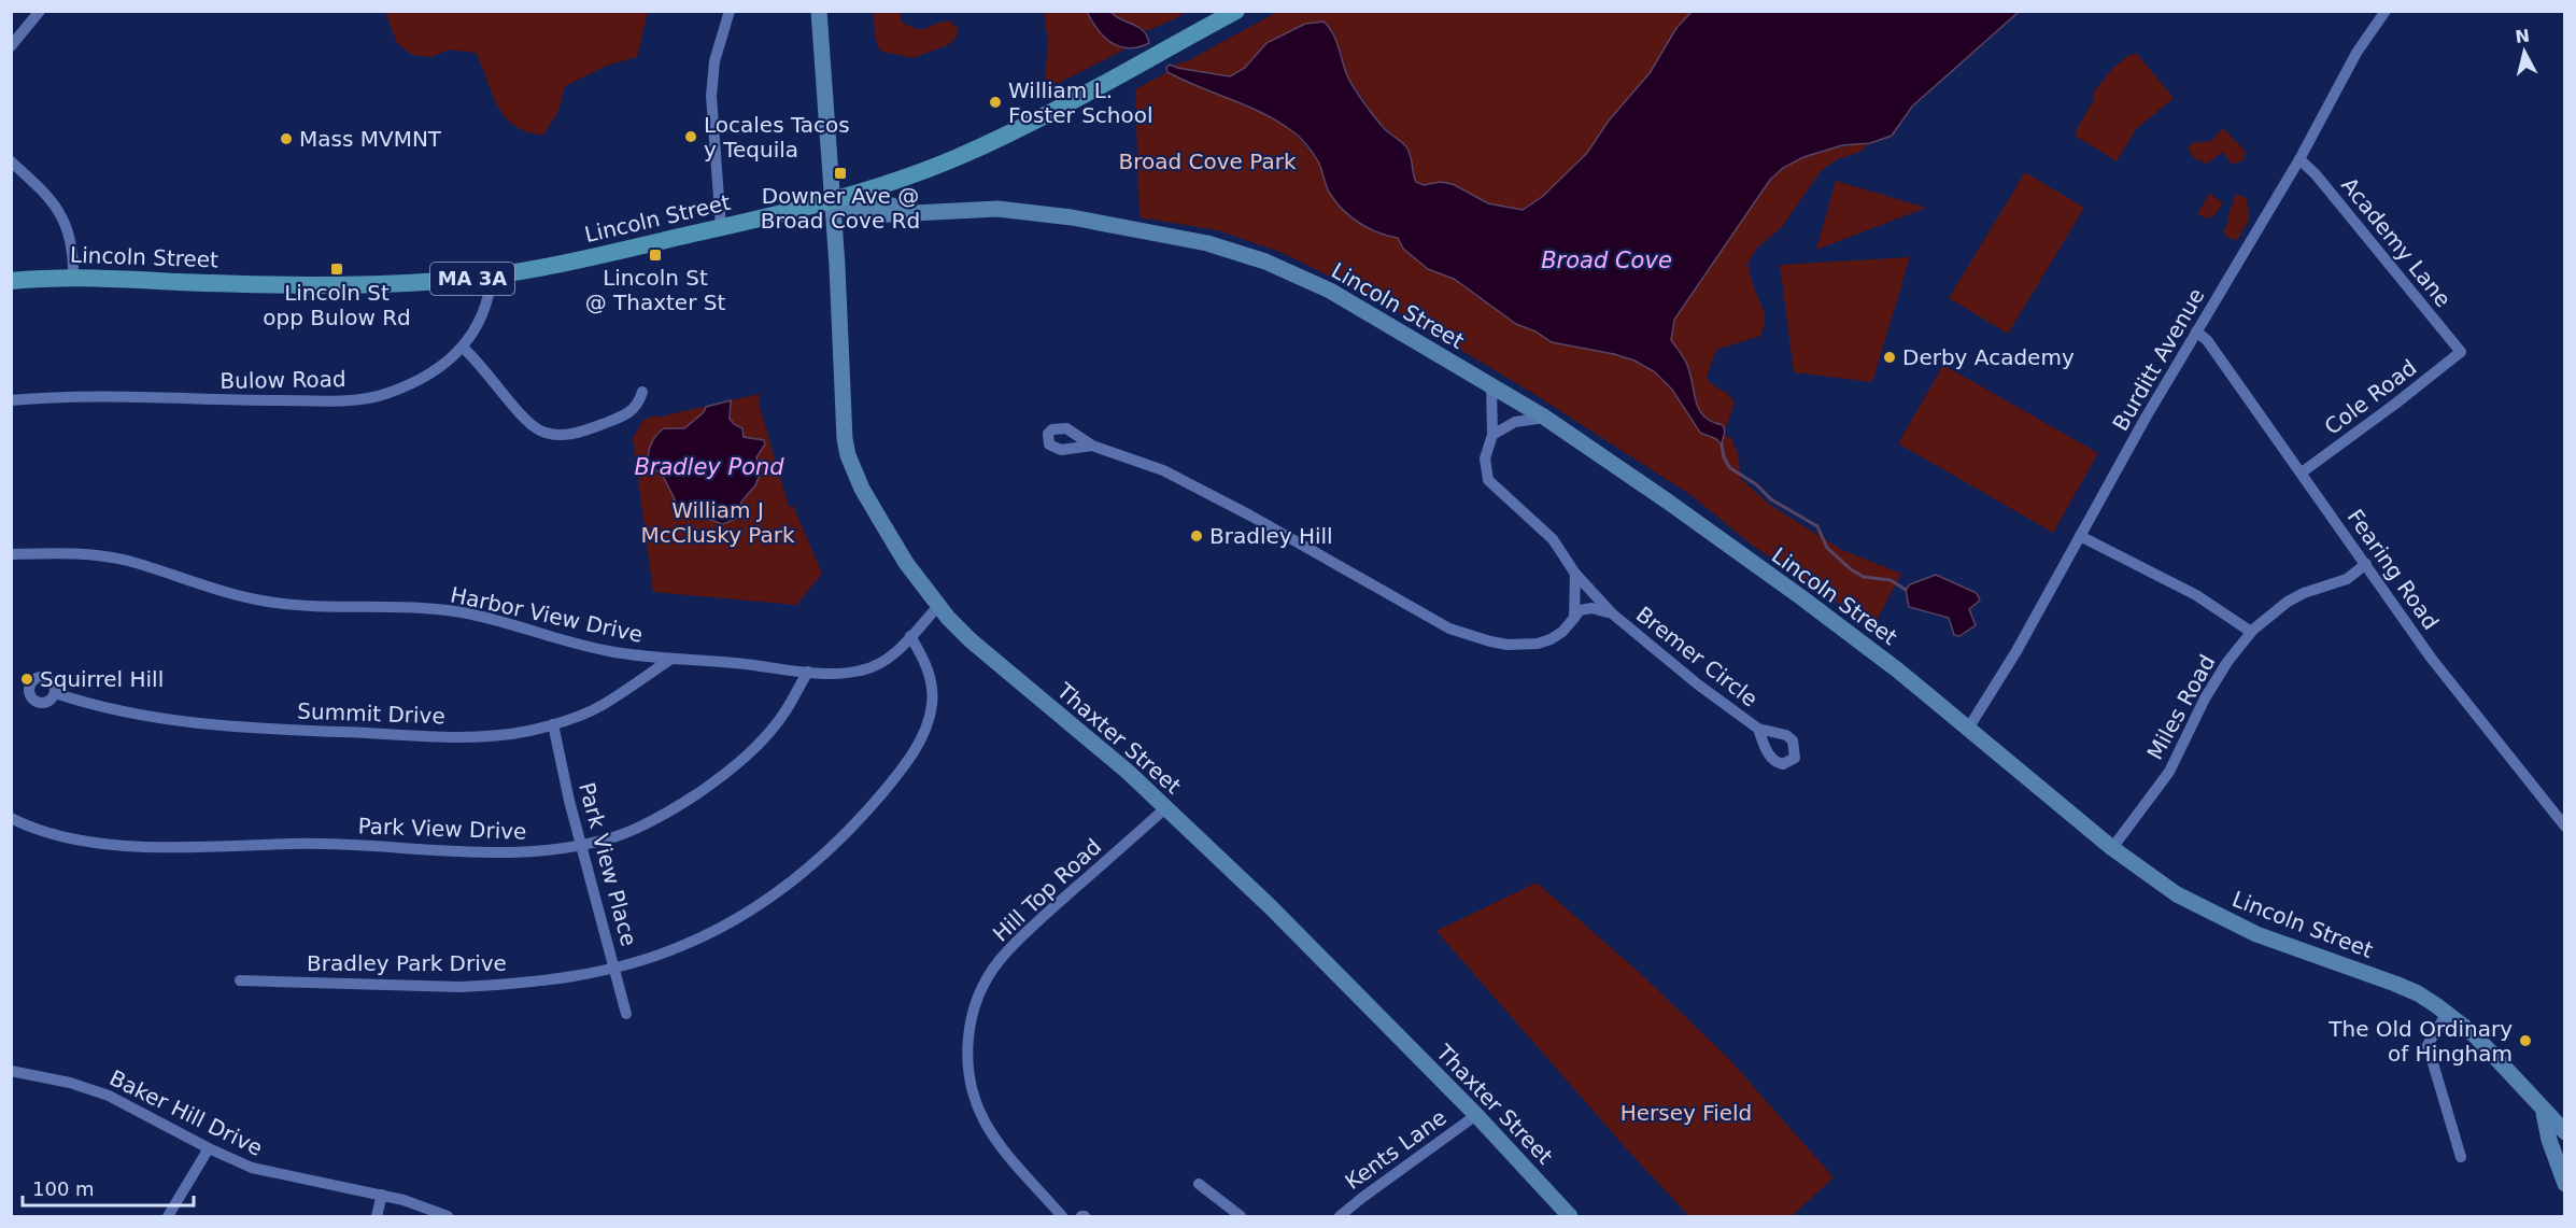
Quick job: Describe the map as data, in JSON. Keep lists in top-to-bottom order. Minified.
{"streets":{"main road":["Lincoln Street","MA 3A","Thaxter Street"],"street":["Academy Lane","Burditt Avenue","Bulow Road","Cole Road","Fearing Road","Harbor View Drive","Bremer Circle","Miles Road","Summit Drive","Park View Drive","Park View Place","Hill Top Road","Bradley Park Drive","Baker Hill Drive","Kents Lane"]},"crossings":[["Lincoln Street","MA 3A"],["Lincoln Street","Burditt Avenue"],["Lincoln Street","Bulow Road"],["Lincoln Street","Bremer Circle"],["Lincoln Street","Miles Road"],["Lincoln Street","Thaxter Street"],["Academy Lane","Burditt Avenue"],["Academy Lane","Cole Road"],["MA 3A","Thaxter Street"],["Burditt Avenue","Fearing Road"],["Cole Road","Fearing Road"],["Fearing Road","Miles Road"],["Harbor View Drive","Summit Drive"],["Harbor View Drive","Thaxter Street"],["Harbor View Drive","Park View Drive"],["Harbor View Drive","Bradley Park Drive"],["Summit Drive","Park View Place"],["Thaxter Street","Hill Top Road"],["Thaxter Street","Kents Lane"],["Park View Drive","Park View Place"],["Park View Place","Bradley Park Drive"]],"water":["Broad Cove","Bradley Pond"],"parks":["Broad Cove Park","William J McClusky Park","Hersey Field"],"places":{"other":["William L. Foster School","Locales Tacos y Tequila","Mass MVMNT","Derby Academy","Bradley Hill","Squirrel Hill","The Old Ordinary of Hingham"],"transit":["Downer Ave @ Broad Cove Rd","Lincoln St @ Thaxter St","Lincoln St opp Bulow Rd"]},"scale_bar":"100 m","north":"top"}
